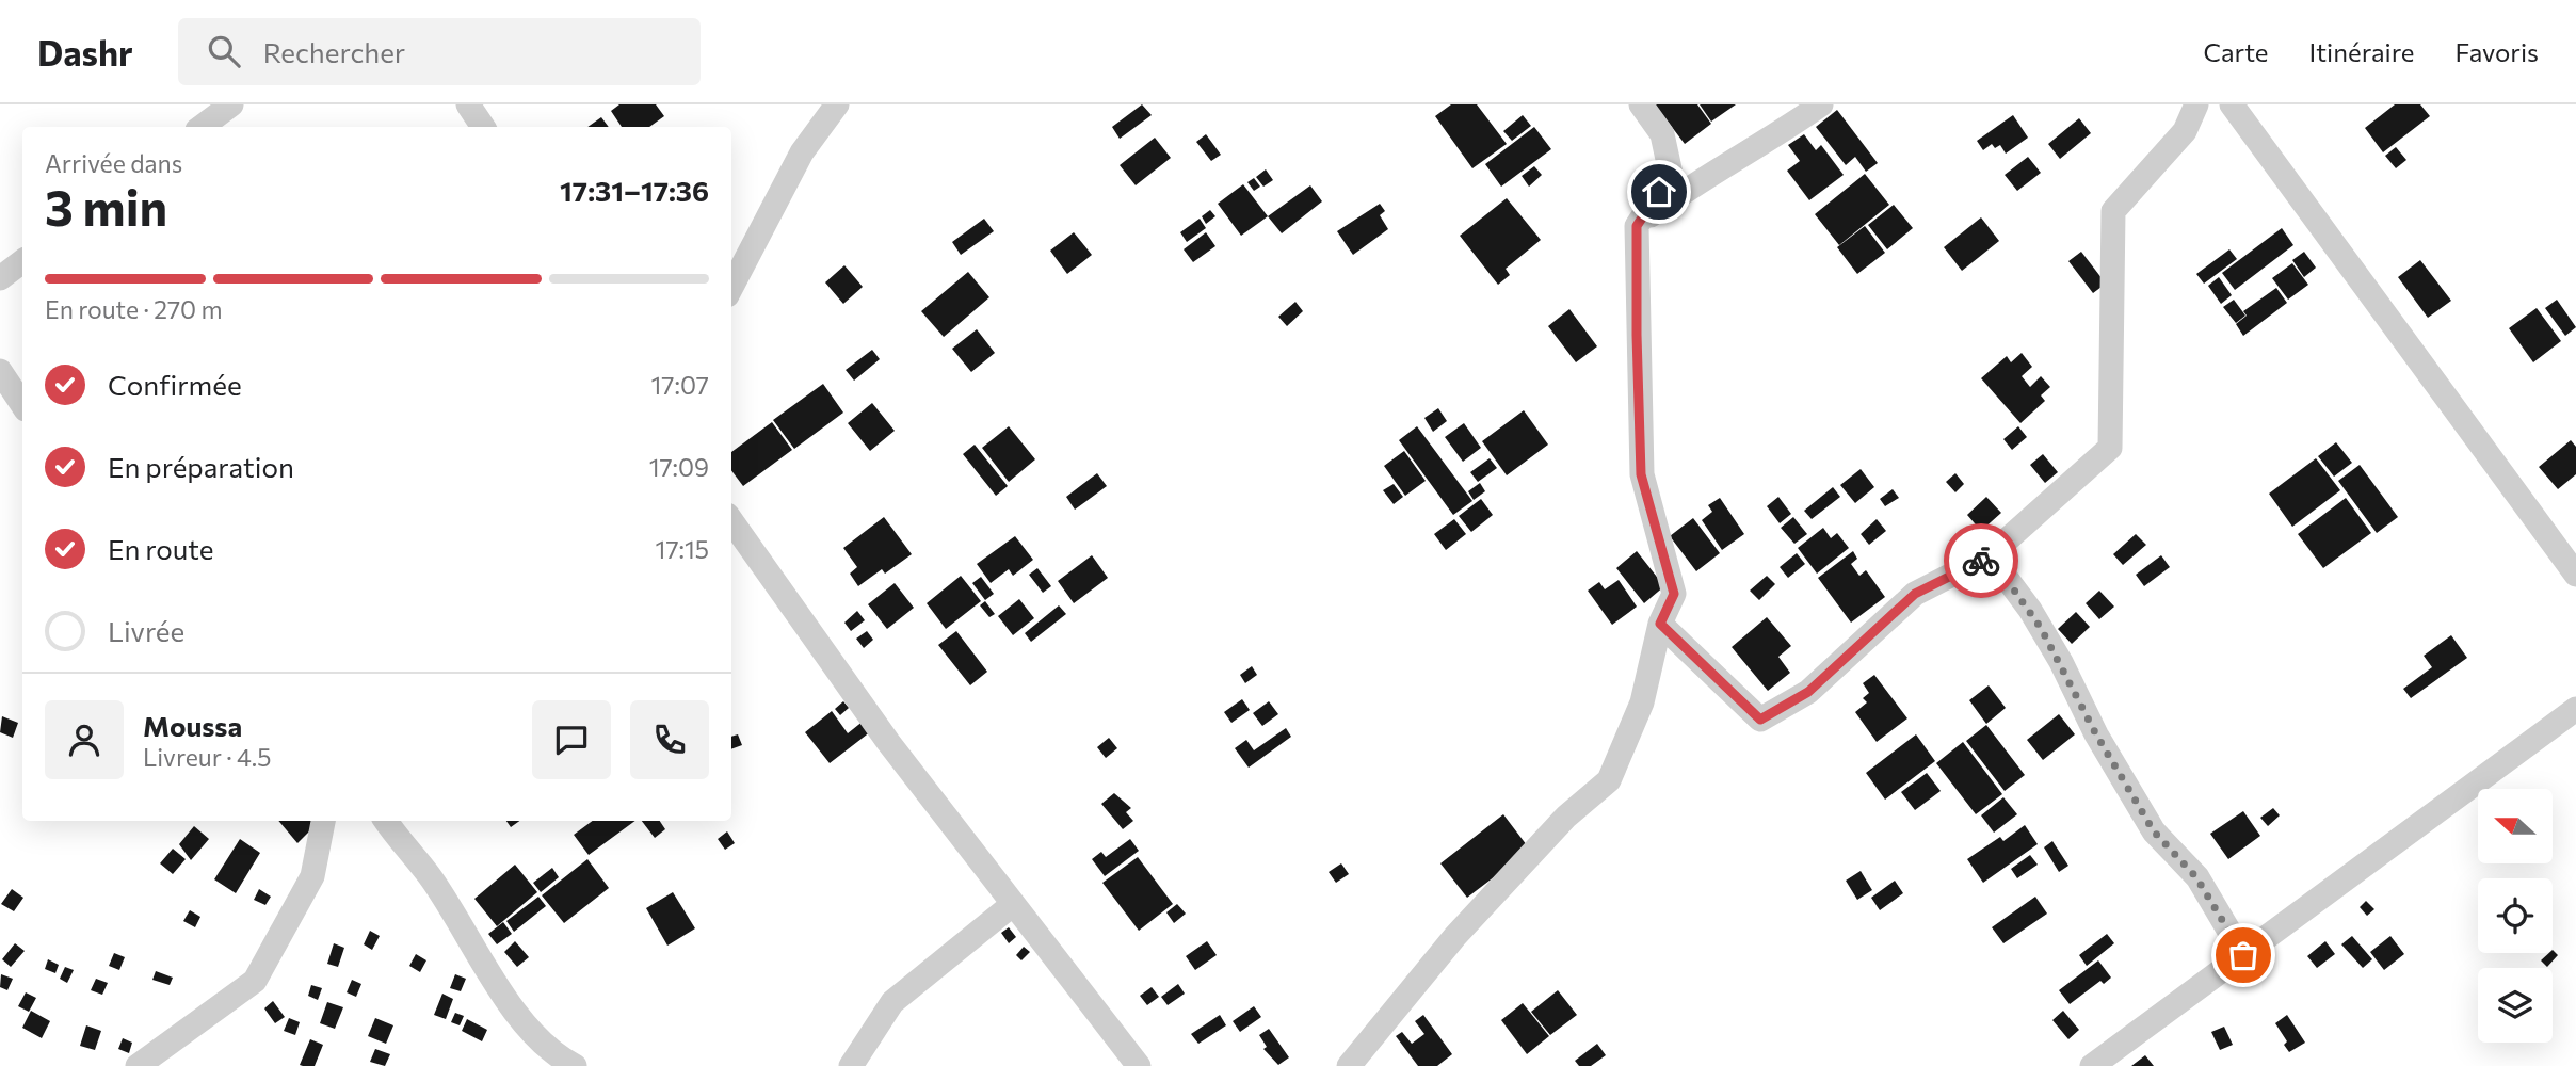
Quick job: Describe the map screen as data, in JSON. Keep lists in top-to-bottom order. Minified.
{"north":"left","page":{"header":"Dashr","search":"Rechercher","nav":["Carte","Itinéraire","Favoris"],"heading":["3 min","Arrivée dans","17:31–17:36"],"panel":["Moussa","Livreur · 4.5"],"bar":"En route · 270 m","list":[["Confirmée","17:07"],["En préparation","17:09"],["En route","17:15"],"Livrée"]}}
